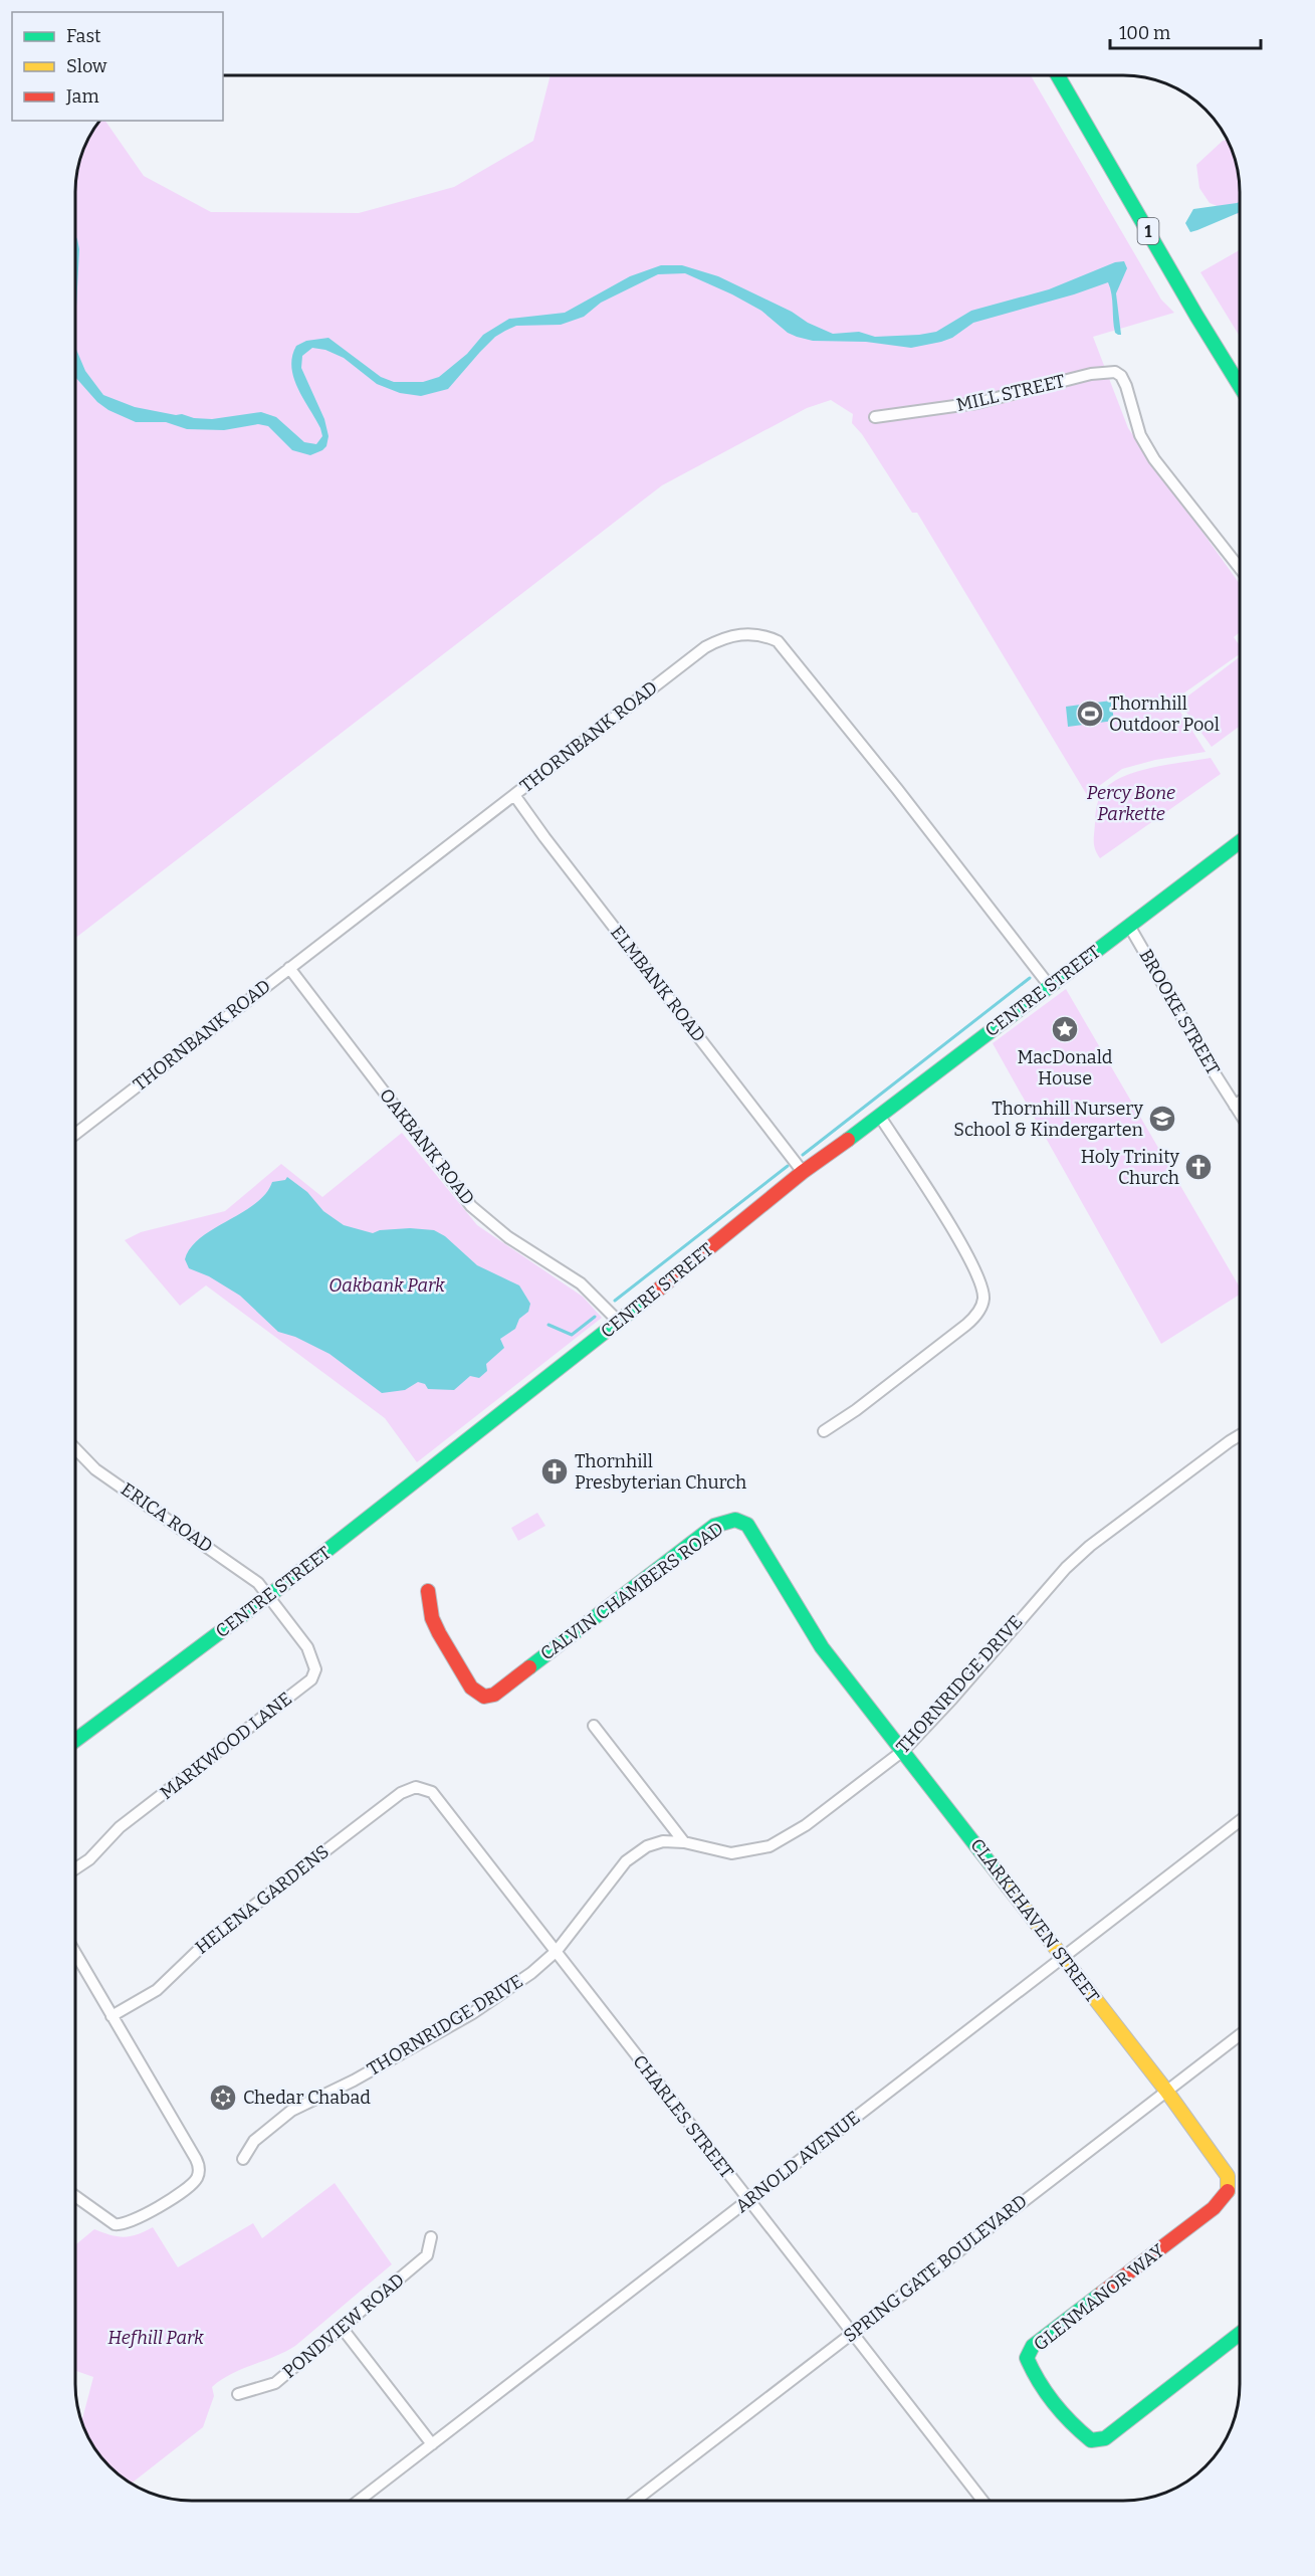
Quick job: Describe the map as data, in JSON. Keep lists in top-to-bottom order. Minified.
{"streets":{"main road":["1","CENTRE STREET","CALVIN CHAMBERS ROAD","CLARKEHAVEN STREET","GLENMANOR WAY"],"street":["MILL STREET","THORNBANK ROAD","ELMBANK ROAD","BROOKE STREET","OAKBANK ROAD","ERICA ROAD","THORNRIDGE DRIVE","MARKWOOD LANE","HELENA GARDENS","CHARLES STREET","ARNOLD AVENUE","SPRING GATE BOULEVARD","PONDVIEW ROAD"]},"crossings":[["THORNBANK ROAD","ELMBANK ROAD"],["THORNBANK ROAD","CENTRE STREET"],["THORNBANK ROAD","OAKBANK ROAD"],["ELMBANK ROAD","CENTRE STREET"],["CENTRE STREET","BROOKE STREET"],["CENTRE STREET","OAKBANK ROAD"],["CENTRE STREET","ERICA ROAD"],["CENTRE STREET","MARKWOOD LANE"],["ERICA ROAD","MARKWOOD LANE"],["CALVIN CHAMBERS ROAD","THORNRIDGE DRIVE"],["CALVIN CHAMBERS ROAD","CLARKEHAVEN STREET"],["THORNRIDGE DRIVE","CLARKEHAVEN STREET"],["THORNRIDGE DRIVE","CHARLES STREET"],["HELENA GARDENS","CHARLES STREET"],["CLARKEHAVEN STREET","ARNOLD AVENUE"],["CLARKEHAVEN STREET","SPRING GATE BOULEVARD"],["CLARKEHAVEN STREET","GLENMANOR WAY"],["CHARLES STREET","ARNOLD AVENUE"],["CHARLES STREET","SPRING GATE BOULEVARD"],["SPRING GATE BOULEVARD","GLENMANOR WAY"]],"parks":["Percy Bone Parkette","Oakbank Park","Hefhill Park"],"places":{"sports":["Thornhill Outdoor Pool"],"place":["MacDonald House"],"school or university":["Thornhill Nursery School & Kindergarten"],"church":["Holy Trinity Church","Thornhill Presbyterian Church"],"synagogue":["Chedar Chabad"]},"legend":["Fast","Slow","Jam"],"scale_bar":"100 m"}
